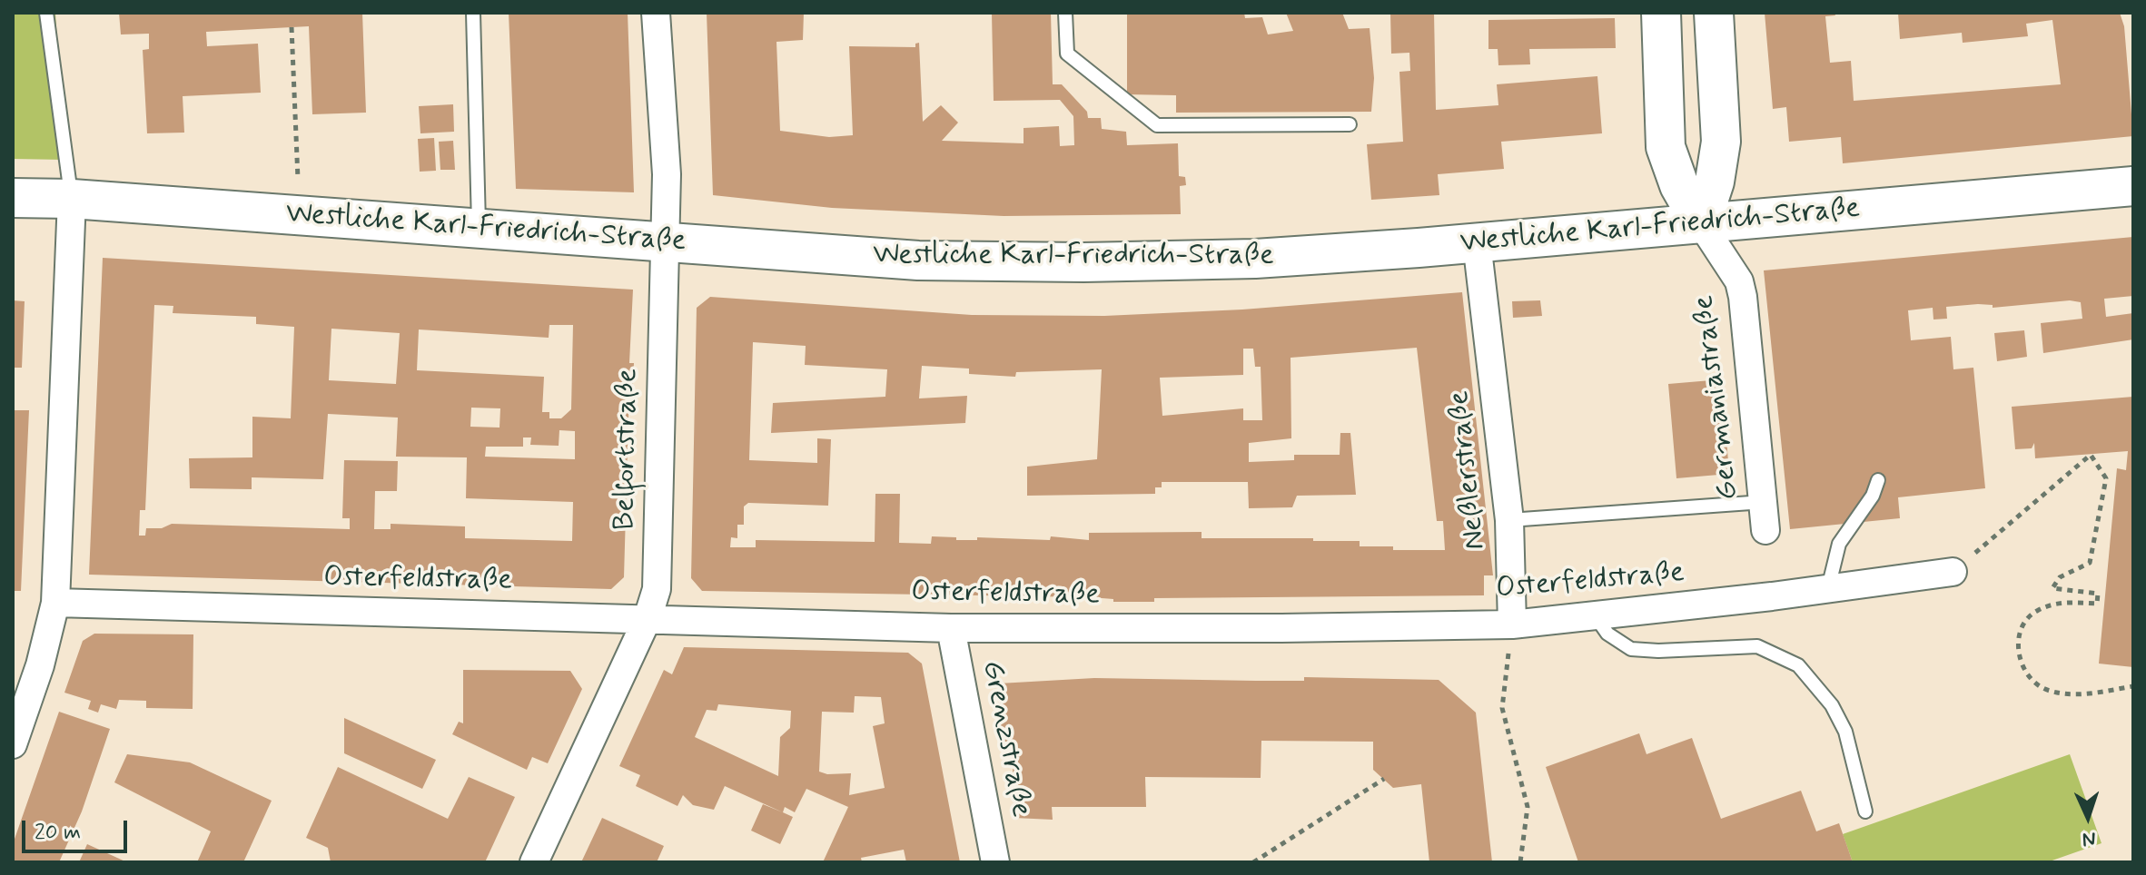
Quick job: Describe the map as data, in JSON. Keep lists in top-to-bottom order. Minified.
{"streets":{"main road":["Westliche Karl-Friedrich-Straße"],"street":["Germaniastraße","Belfortstraße","Neßlerstraße","Osterfeldstraße","Grenzstraße"]},"crossings":[["Westliche Karl-Friedrich-Straße","Germaniastraße"],["Westliche Karl-Friedrich-Straße","Belfortstraße"],["Westliche Karl-Friedrich-Straße","Neßlerstraße"],["Belfortstraße","Osterfeldstraße"],["Neßlerstraße","Osterfeldstraße"],["Osterfeldstraße","Grenzstraße"]],"scale_bar":"20 m","north":"bottom"}
